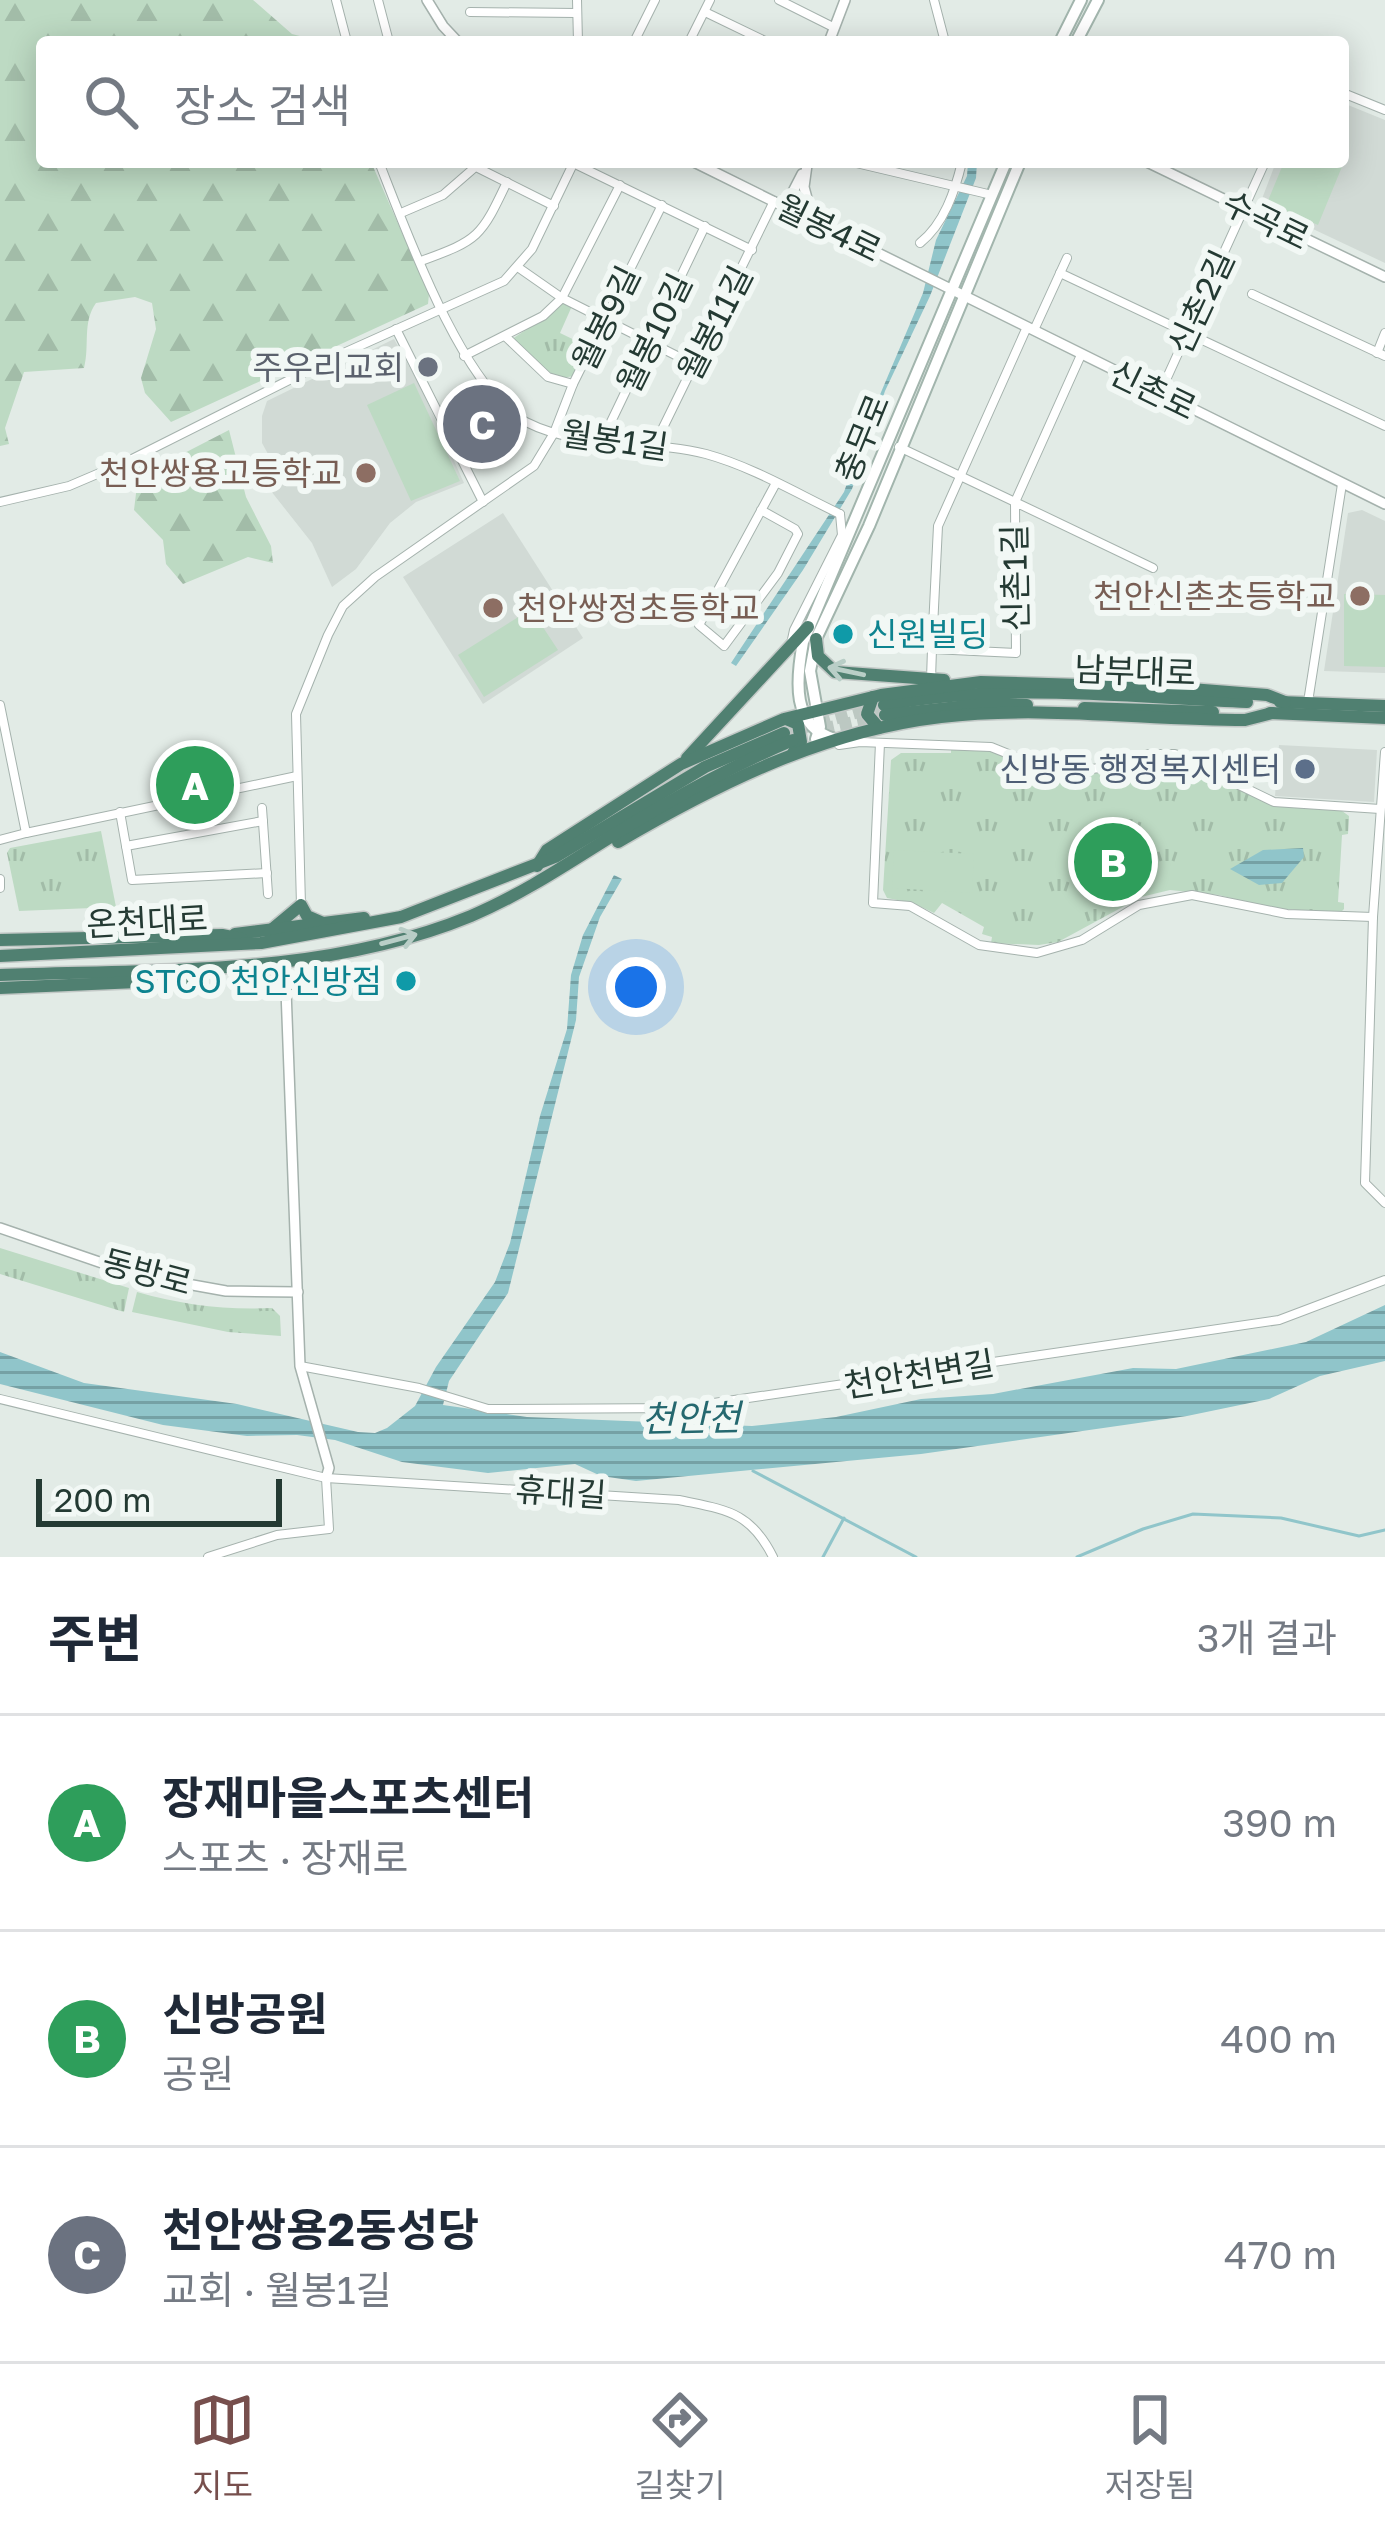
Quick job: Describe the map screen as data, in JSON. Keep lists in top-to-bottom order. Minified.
{"streets":{"highway":["남부대로","온천대로"],"main road":["충무로"],"street":["수곡로","월봉4로","신촌2길","월봉9길","월봉11길","월봉10길","신촌로","월봉1길","신촌1길","동방로","천안천변길","휴대길"]},"crossings":[["수곡로","신촌2길"],["월봉4로","월봉11길"],["월봉4로","신촌로"],["월봉4로","충무로"],["신촌2길","신촌로"],["월봉9길","월봉1길"],["월봉11길","월봉1길"],["월봉10길","월봉1길"],["신촌로","충무로"],["신촌로","신촌1길"],["충무로","신촌1길"]],"water":["천안천"],"places":["주우리교회","천안쌍용고등학교","천안신촌초등학교","천안쌍정초등학교","신원빌딩","신방동 행정복지센터","STCO 천안신방점"],"scale_bar":"200 m","page":{"search":"장소 검색","pins":["C","A","B"],"scale":"200 m","heading":["주변","3개 결과"],"list":[{"mark":"A","name":"장재마을스포츠센터","note":"스포츠 · 장재로","value":"390 m"},{"mark":"B","name":"신방공원","note":"공원","value":"400 m"},{"mark":"C","name":"천안쌍용2동성당","note":"교회 · 월봉1길","value":"470 m"}],"nav":["지도","길찾기","저장됨"]}}
